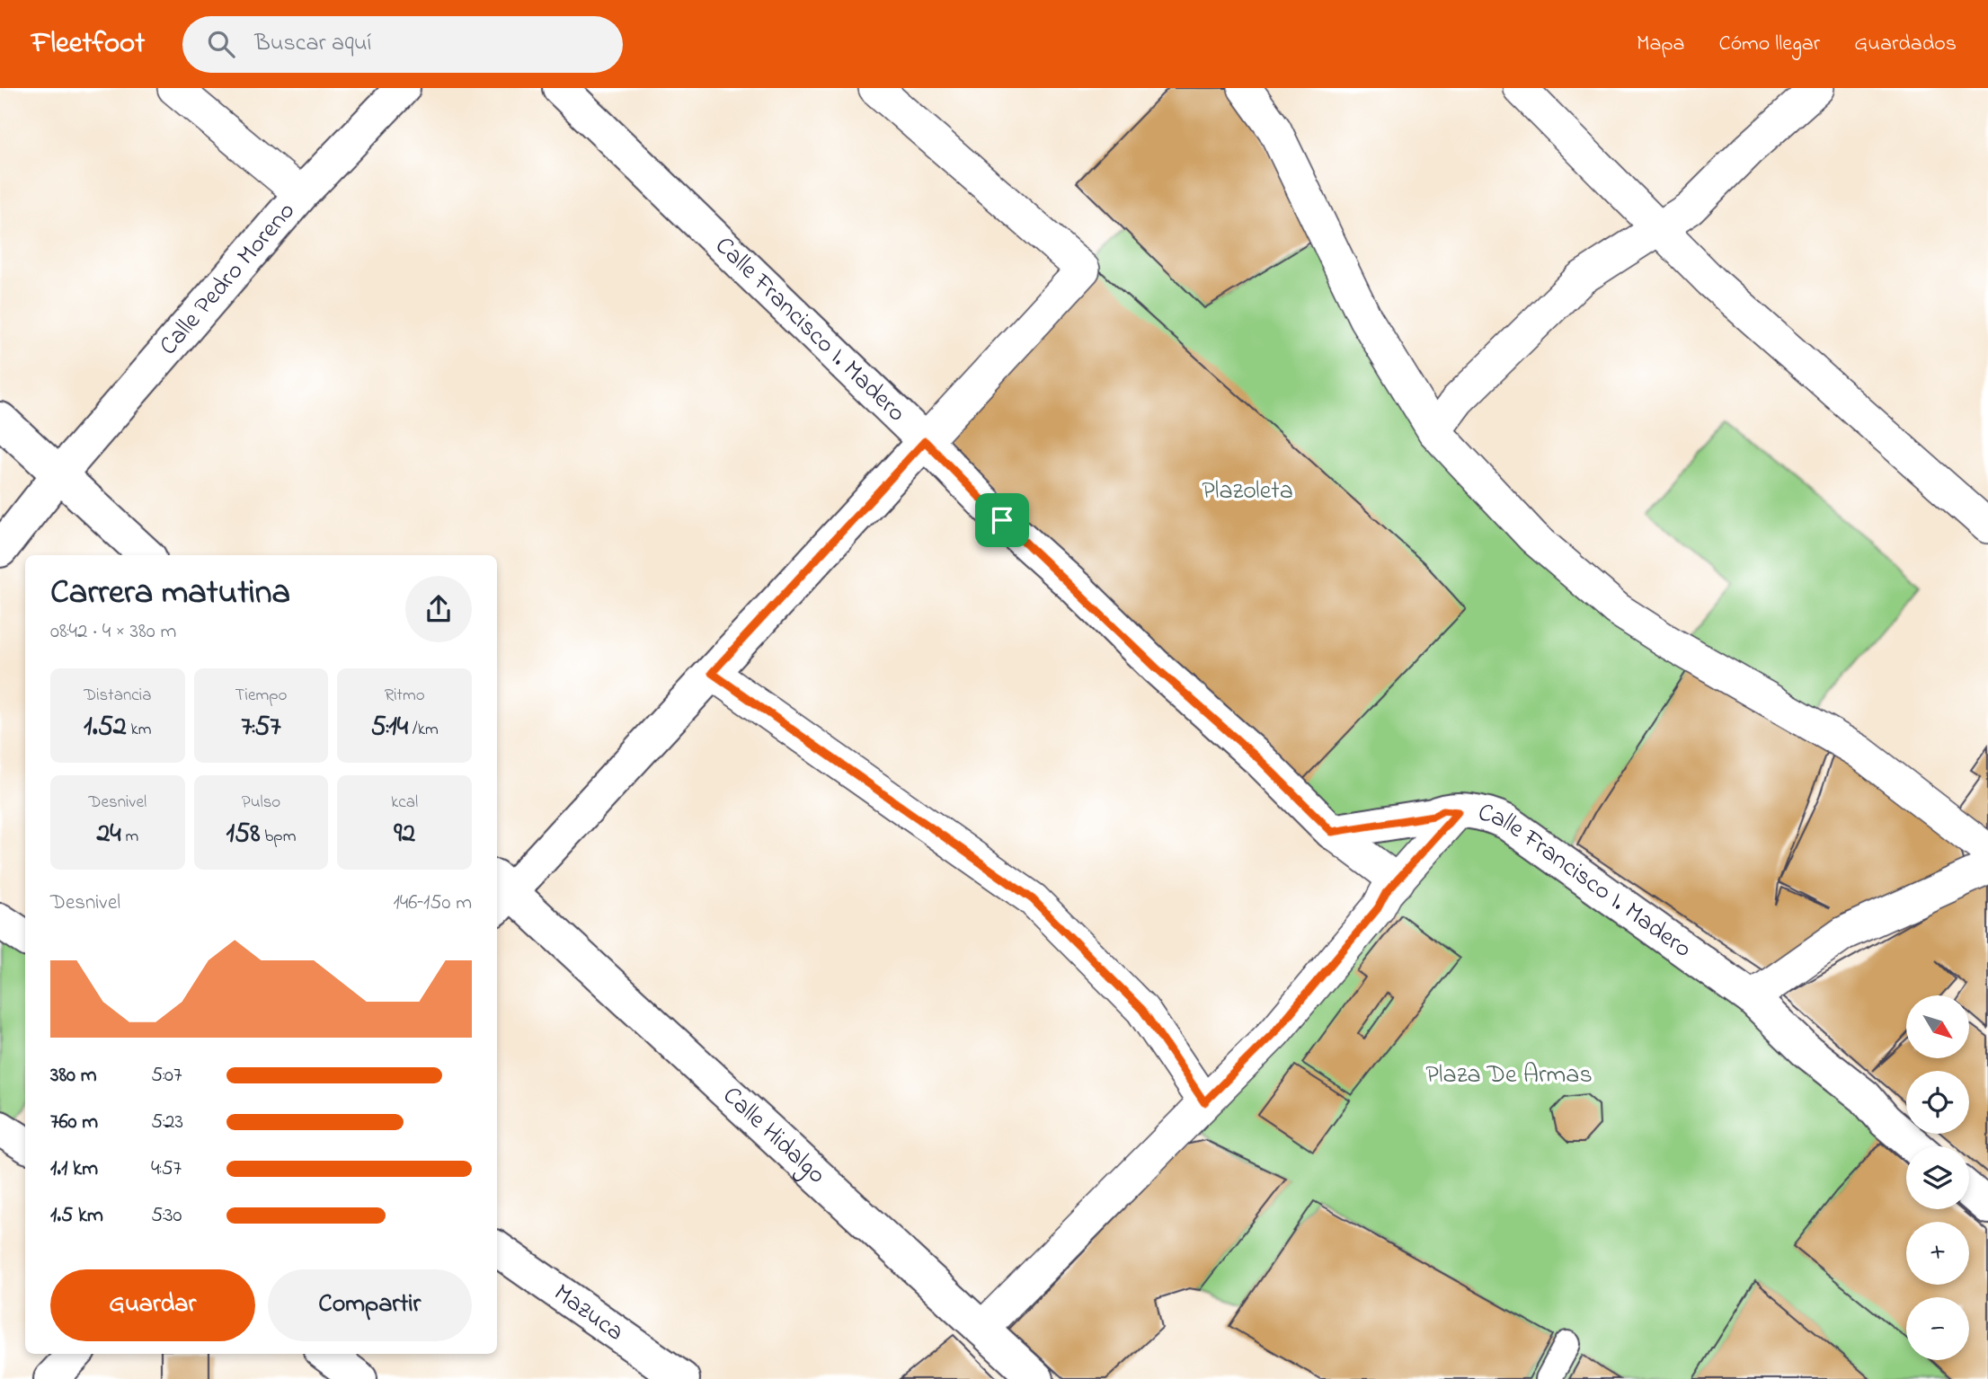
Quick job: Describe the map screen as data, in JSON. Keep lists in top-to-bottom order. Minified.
{"streets":{"main road":["Calle Pedro Moreno","Calle Francisco I. Madero","Calle Hidalgo","Mazuca"]},"parks":["Plazoleta","Plaza De Armas"],"north":"bottom right","page":{"header":"Fleetfoot","search":"Buscar aquí","nav":["Mapa","Cómo llegar","Guardados"],"heading":["Carrera matutina","08:42 · 4 × 380 m"],"stats":[["Distancia","1.52 km"],["Tiempo","7:57"],["Ritmo","5:14 /km"],["Desnivel","24 m"],["Pulso","158 bpm"],["kcal","92"]],"chart":["Desnivel","146–150 m"],"map_buttons":["+","−"],"list":[{"name":"380 m","note":"5:07"},{"name":"760 m","note":"5:23"},{"name":"1.1 km","note":"4:57"},{"name":"1.5 km","note":"5:30"}],"buttons":["Guardar","Compartir"]}}
